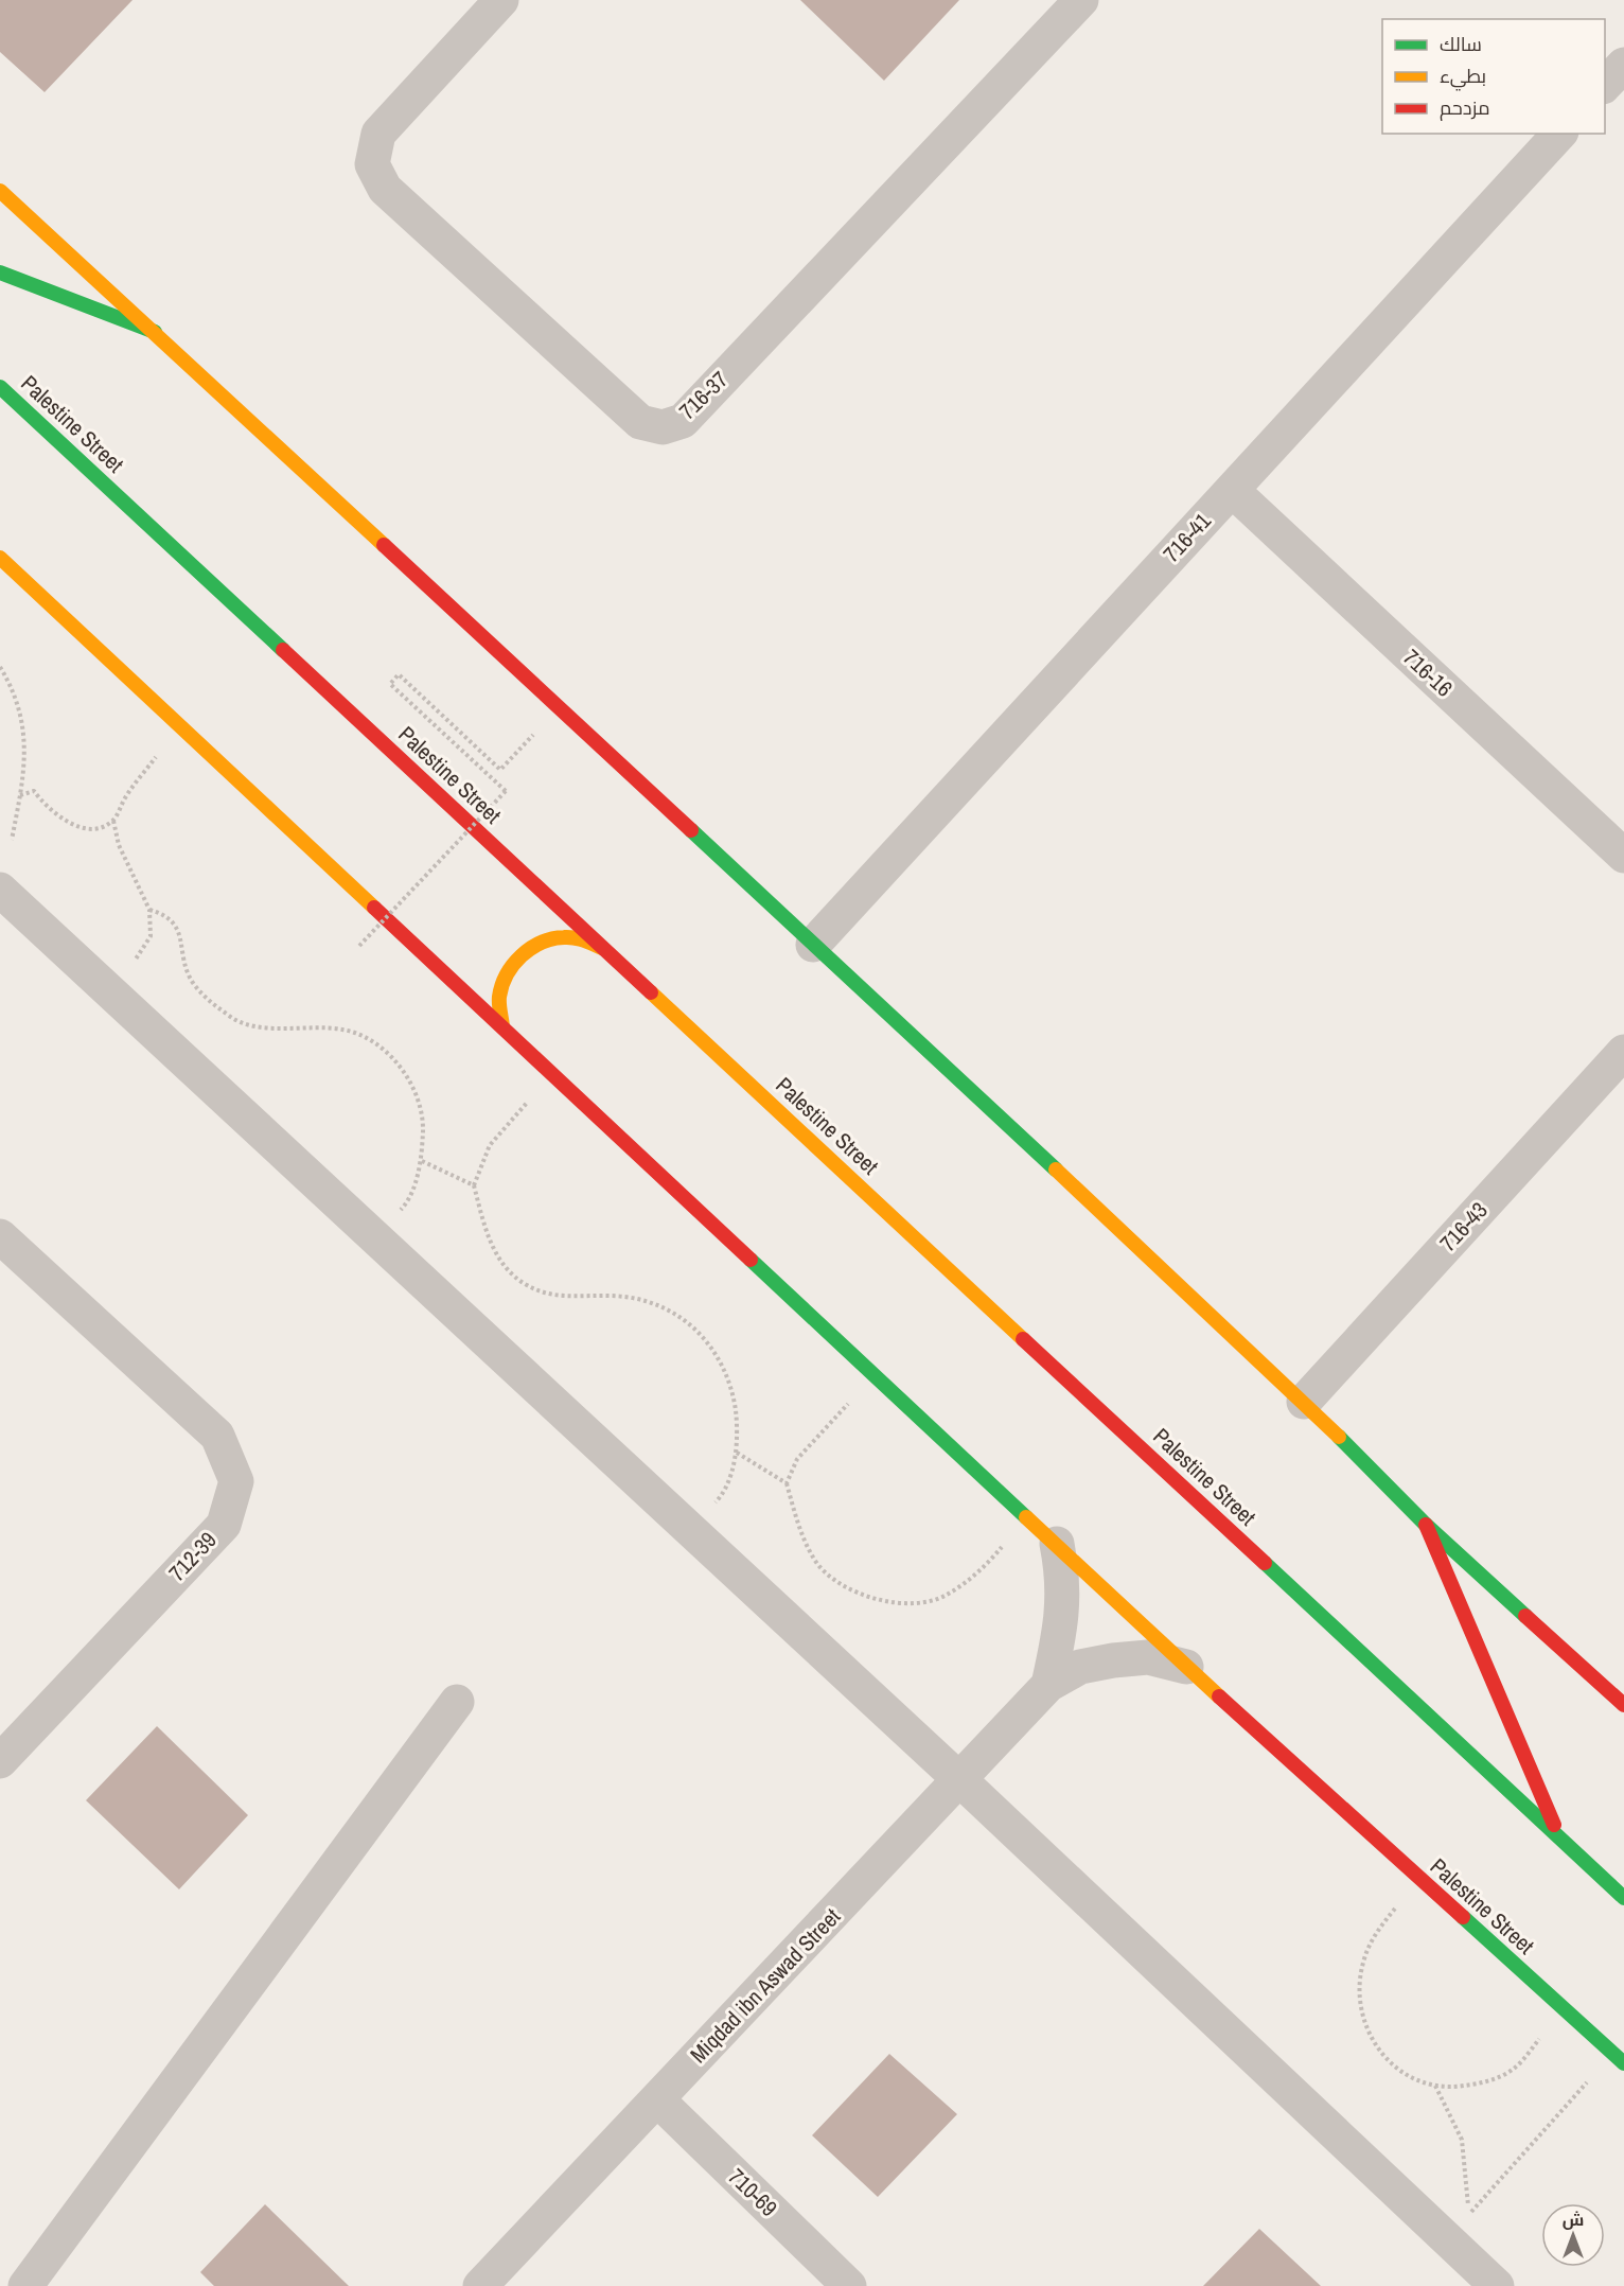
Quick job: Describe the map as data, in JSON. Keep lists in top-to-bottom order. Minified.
{"streets":{"main road":["Palestine Street"],"street":["716-37","716-41","716-16","716-43","712-39","Miqdad ibn Aswad Street","710-69"]},"crossings":[["716-41","716-16"],["Miqdad ibn Aswad Street","710-69"]],"legend":["سالك","بطيء","مزدحم"],"north":"top"}
